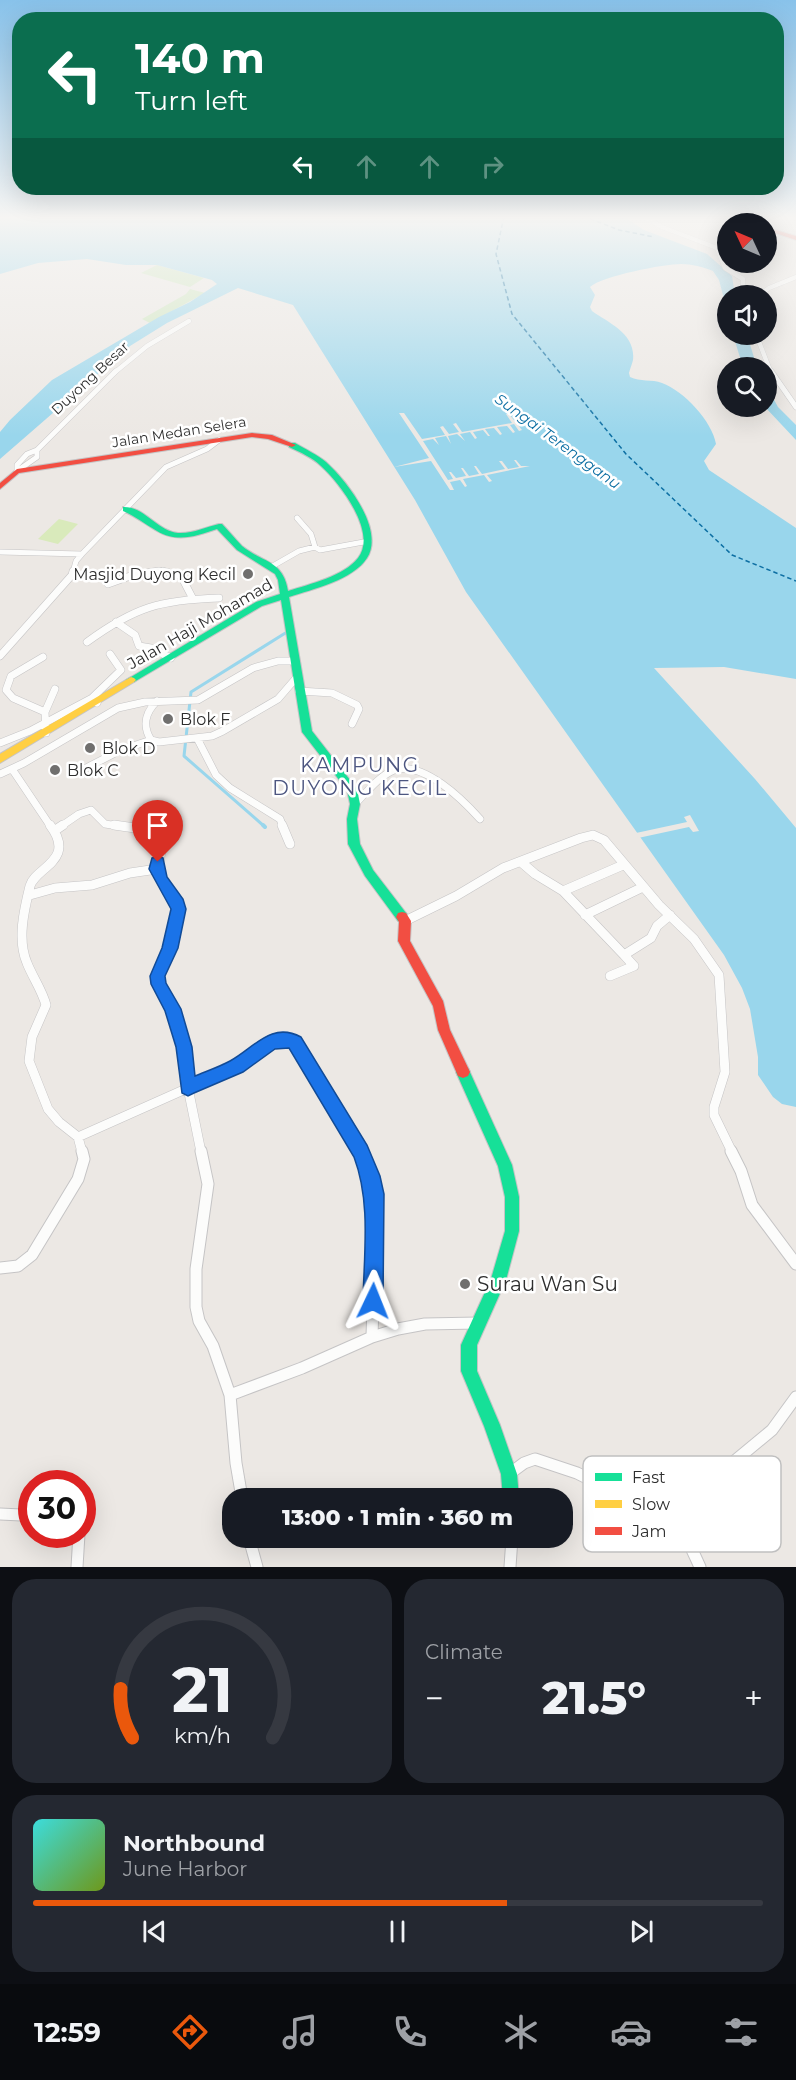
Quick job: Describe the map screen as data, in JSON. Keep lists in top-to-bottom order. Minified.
{"streets":{"street":["Duyong Besar","Jalan Medan Selera","Jalan Haji Mohamad"]},"crossings":[["Duyong Besar","Jalan Medan Selera"]],"districts":["KAMPUNG DUYONG KECIL"],"water":["Sungai Terengganu"],"places":["Masjid Duyong Kecil","Blok F","Blok D","Blok C","Surau Wan Su"],"legend":["Fast","Slow","Jam"],"north":"top left","page":{"turn":["140 m","Turn left"],"limit":"30","trip":"13:00 · 1 min · 360 m","tile":"Climate","heat":["−","21.5°","+"],"song":["Northbound","June Harbor"],"tabs":"12:59","gauge":["21","km/h"]}}
